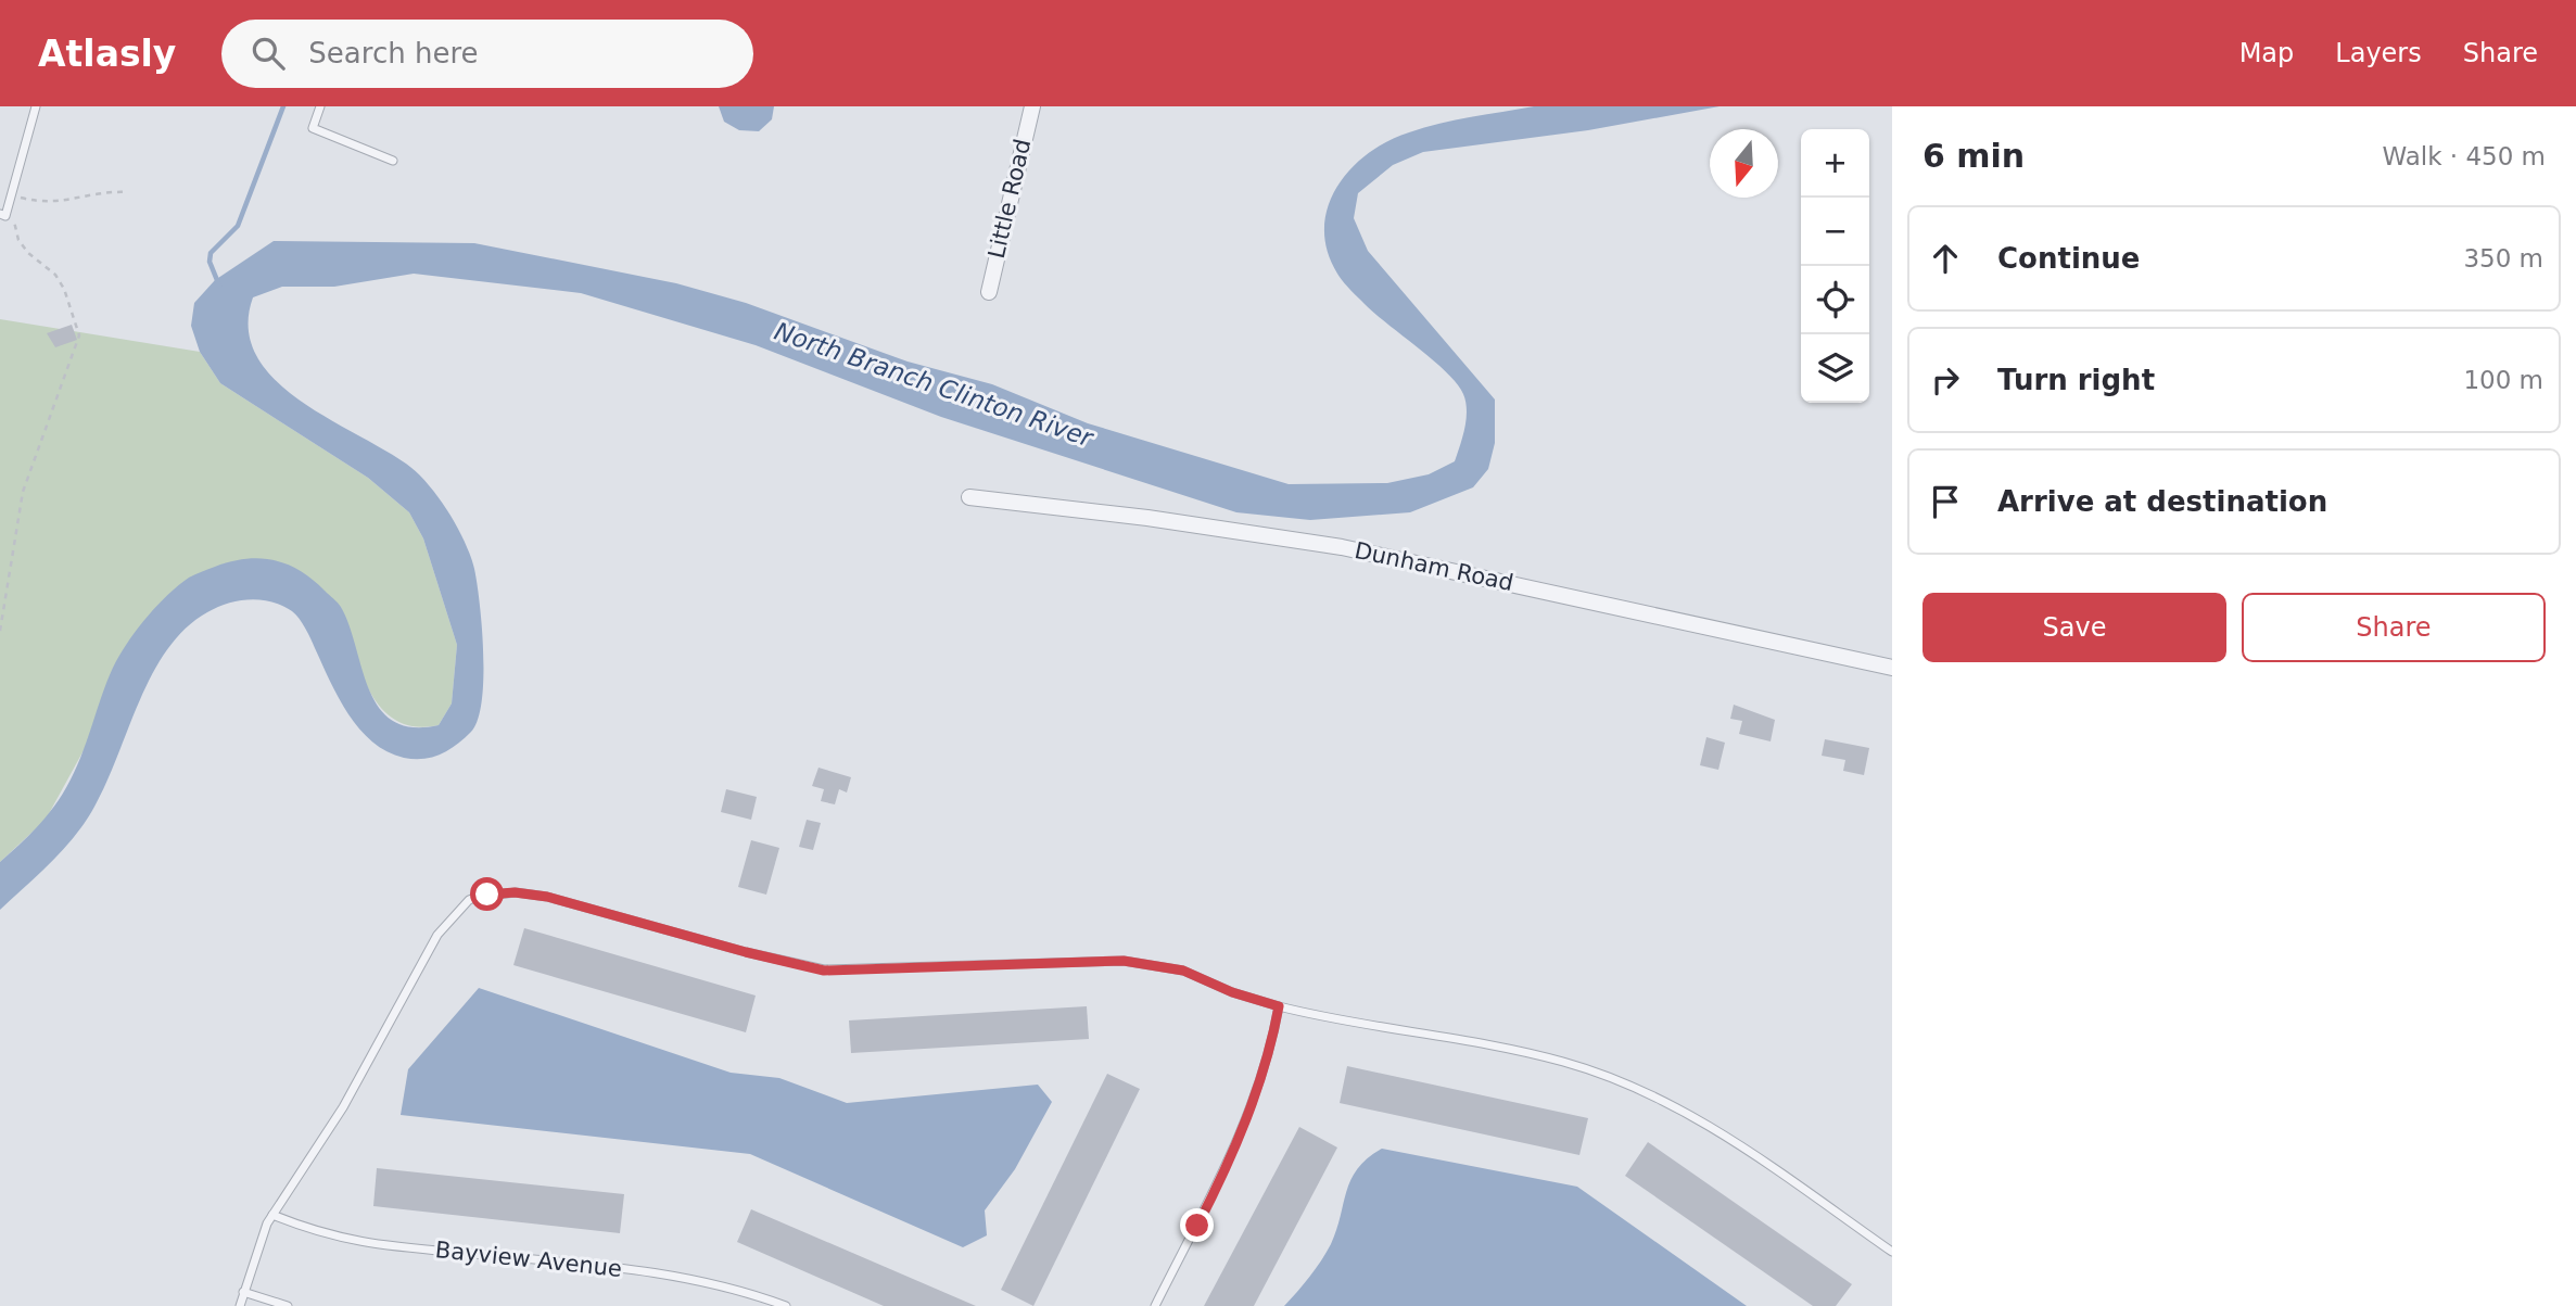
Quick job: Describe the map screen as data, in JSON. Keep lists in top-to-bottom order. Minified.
{"streets":{"street":["Little Road","Dunham Road"],"lane":["Bayview Avenue"]},"water":["North Branch Clinton River"],"north":"bottom","page":{"header":"Atlasly","search":"Search here","nav":["Map","Layers","Share"],"heading":["6 min","Walk · 450 m"],"map_buttons":["+","−"],"list":[["Continue","350 m"],["Turn right","100 m"],"Arrive at destination"],"buttons":["Save","Share"]}}
